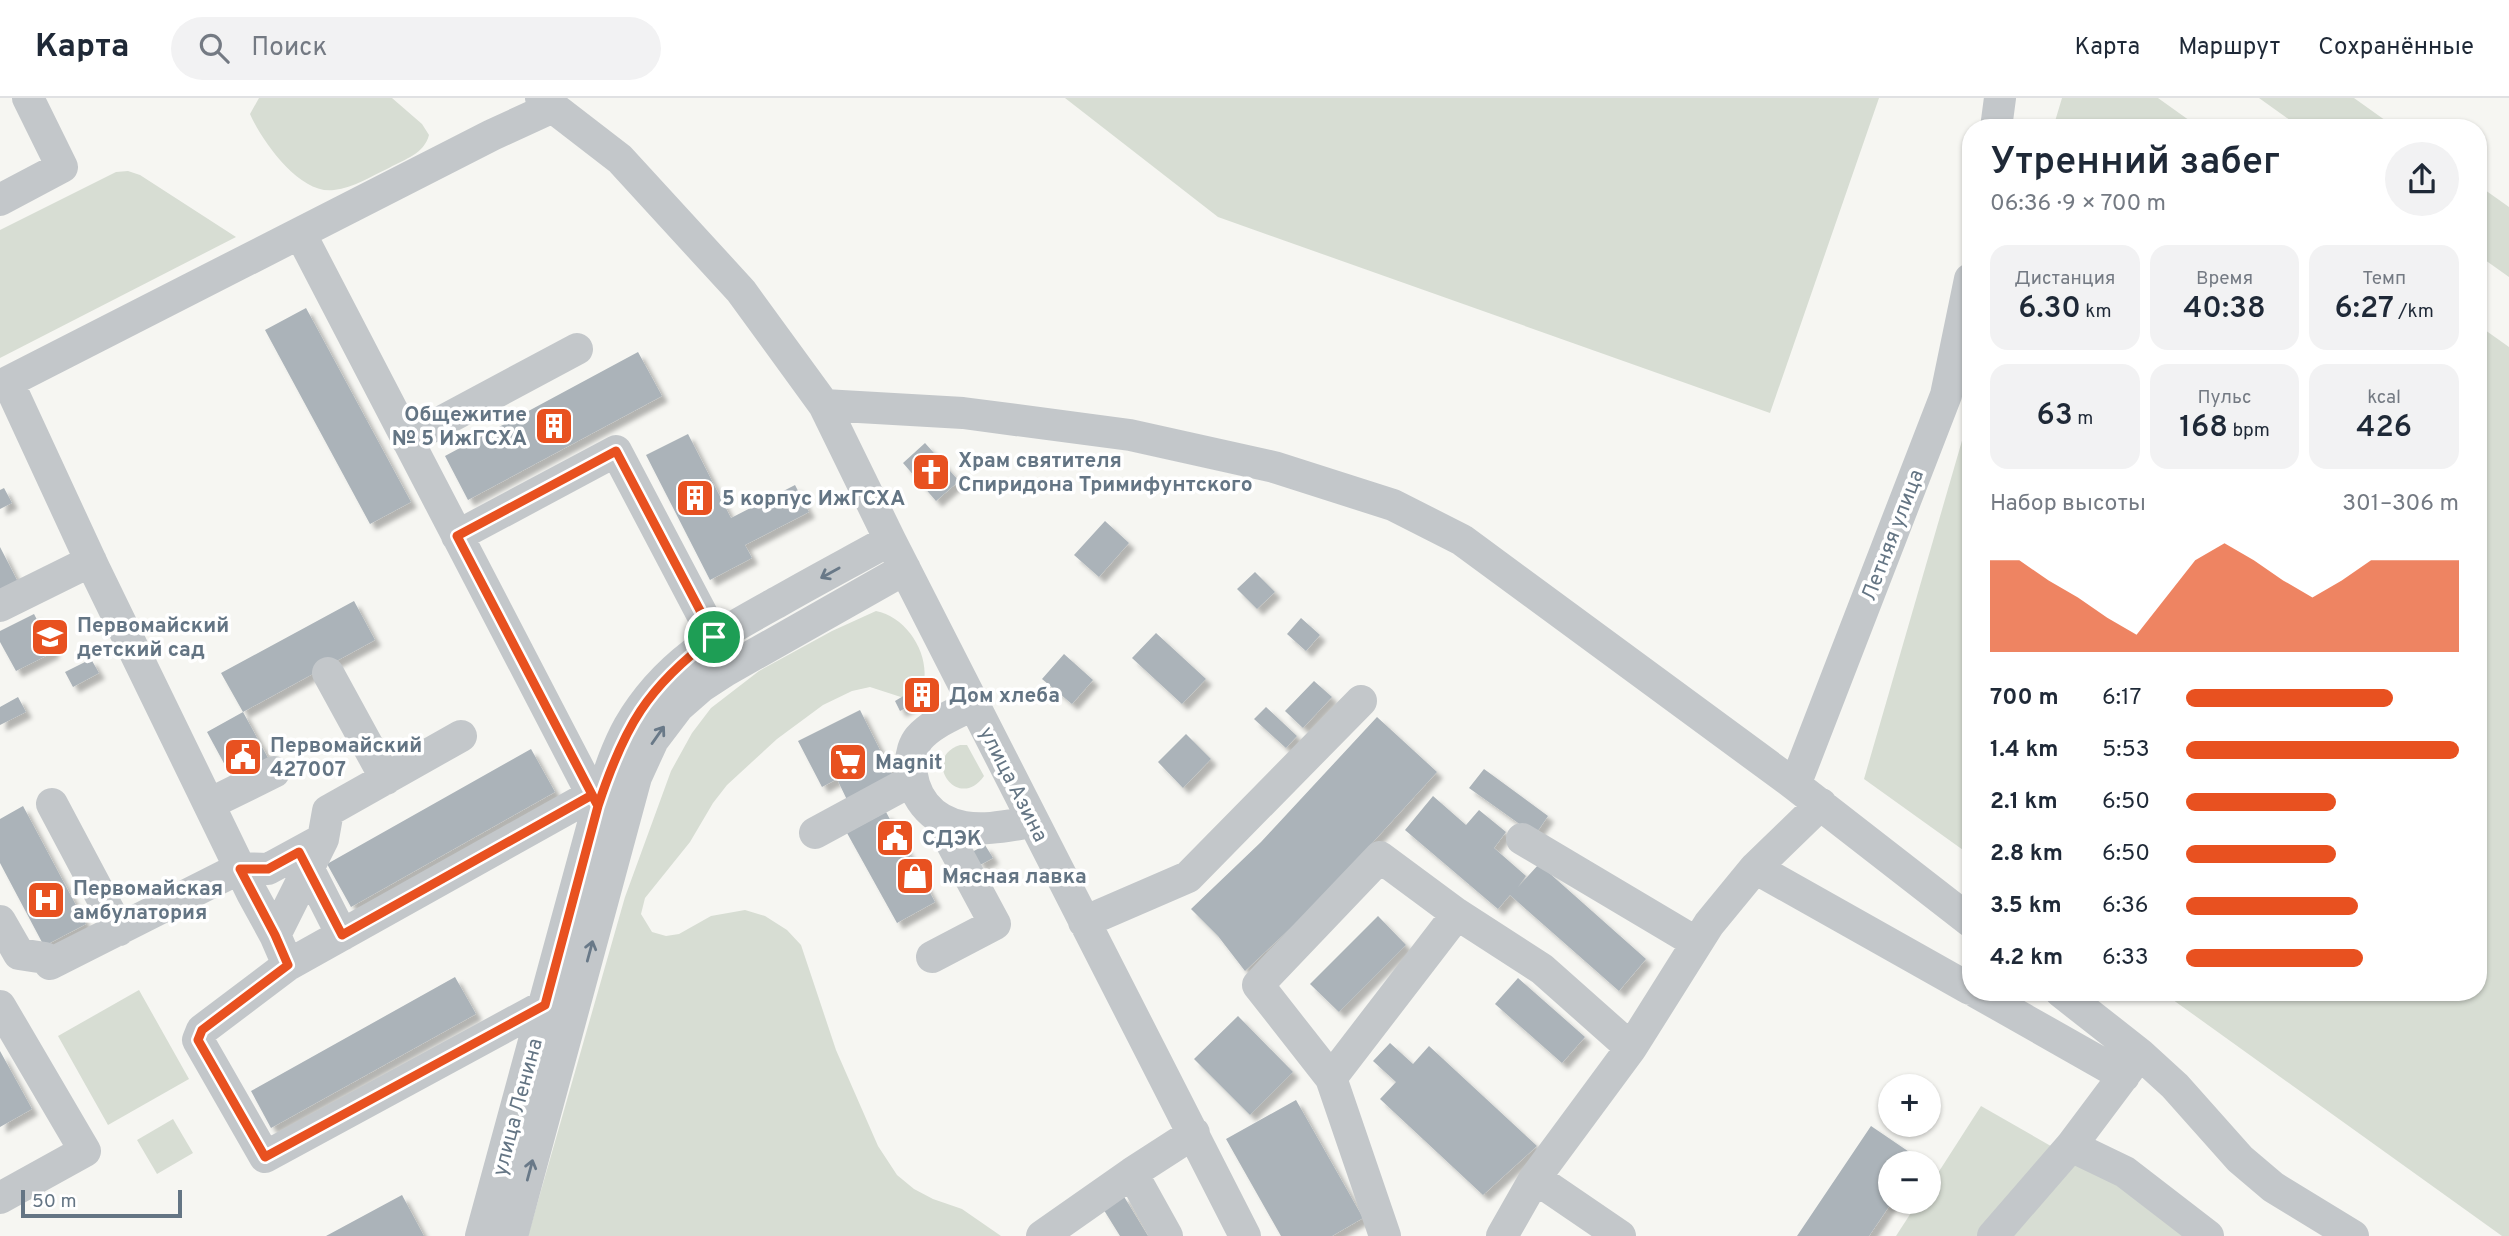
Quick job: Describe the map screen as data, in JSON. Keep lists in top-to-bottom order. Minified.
{"streets":{"street":["Летняя улица","улица Азина","улица Ленина"]},"crossings":[["улица Азина","улица Ленина"]],"places":{"building":["Общежитие № 5 ИжГСХА","5 корпус ИжГСХА","Дом хлеба"],"church":["Храм святителя Спиридона Тримифунтского"],"school or university":["Первомайский детский сад"],"public building":["Первомайский 427007","СДЭК"],"supermarket":["Magnit"],"shop":["Мясная лавка"],"hospital":["Первомайская амбулатория"]},"scale_bar":"50 m","page":{"header":"Карта","search":"Поиск","nav":["Карта","Маршрут","Сохранённые"],"heading":["Утренний забег","06:36 · 9 × 700 m"],"stats":[["Дистанция","6.30 km"],["Время","40:38"],["Темп","6:27 /km"],["63 m"],["Пульс","168 bpm"],["kcal","426"]],"chart":["Набор высоты","301–306 m"],"list":[{"name":"700 m","note":"6:17"},{"name":"1.4 km","note":"5:53"},{"name":"2.1 km","note":"6:50"},{"name":"2.8 km","note":"6:50"},{"name":"3.5 km","note":"6:36"},{"name":"4.2 km","note":"6:33"}],"map_buttons":["+","−"],"scale":"50 m"}}
